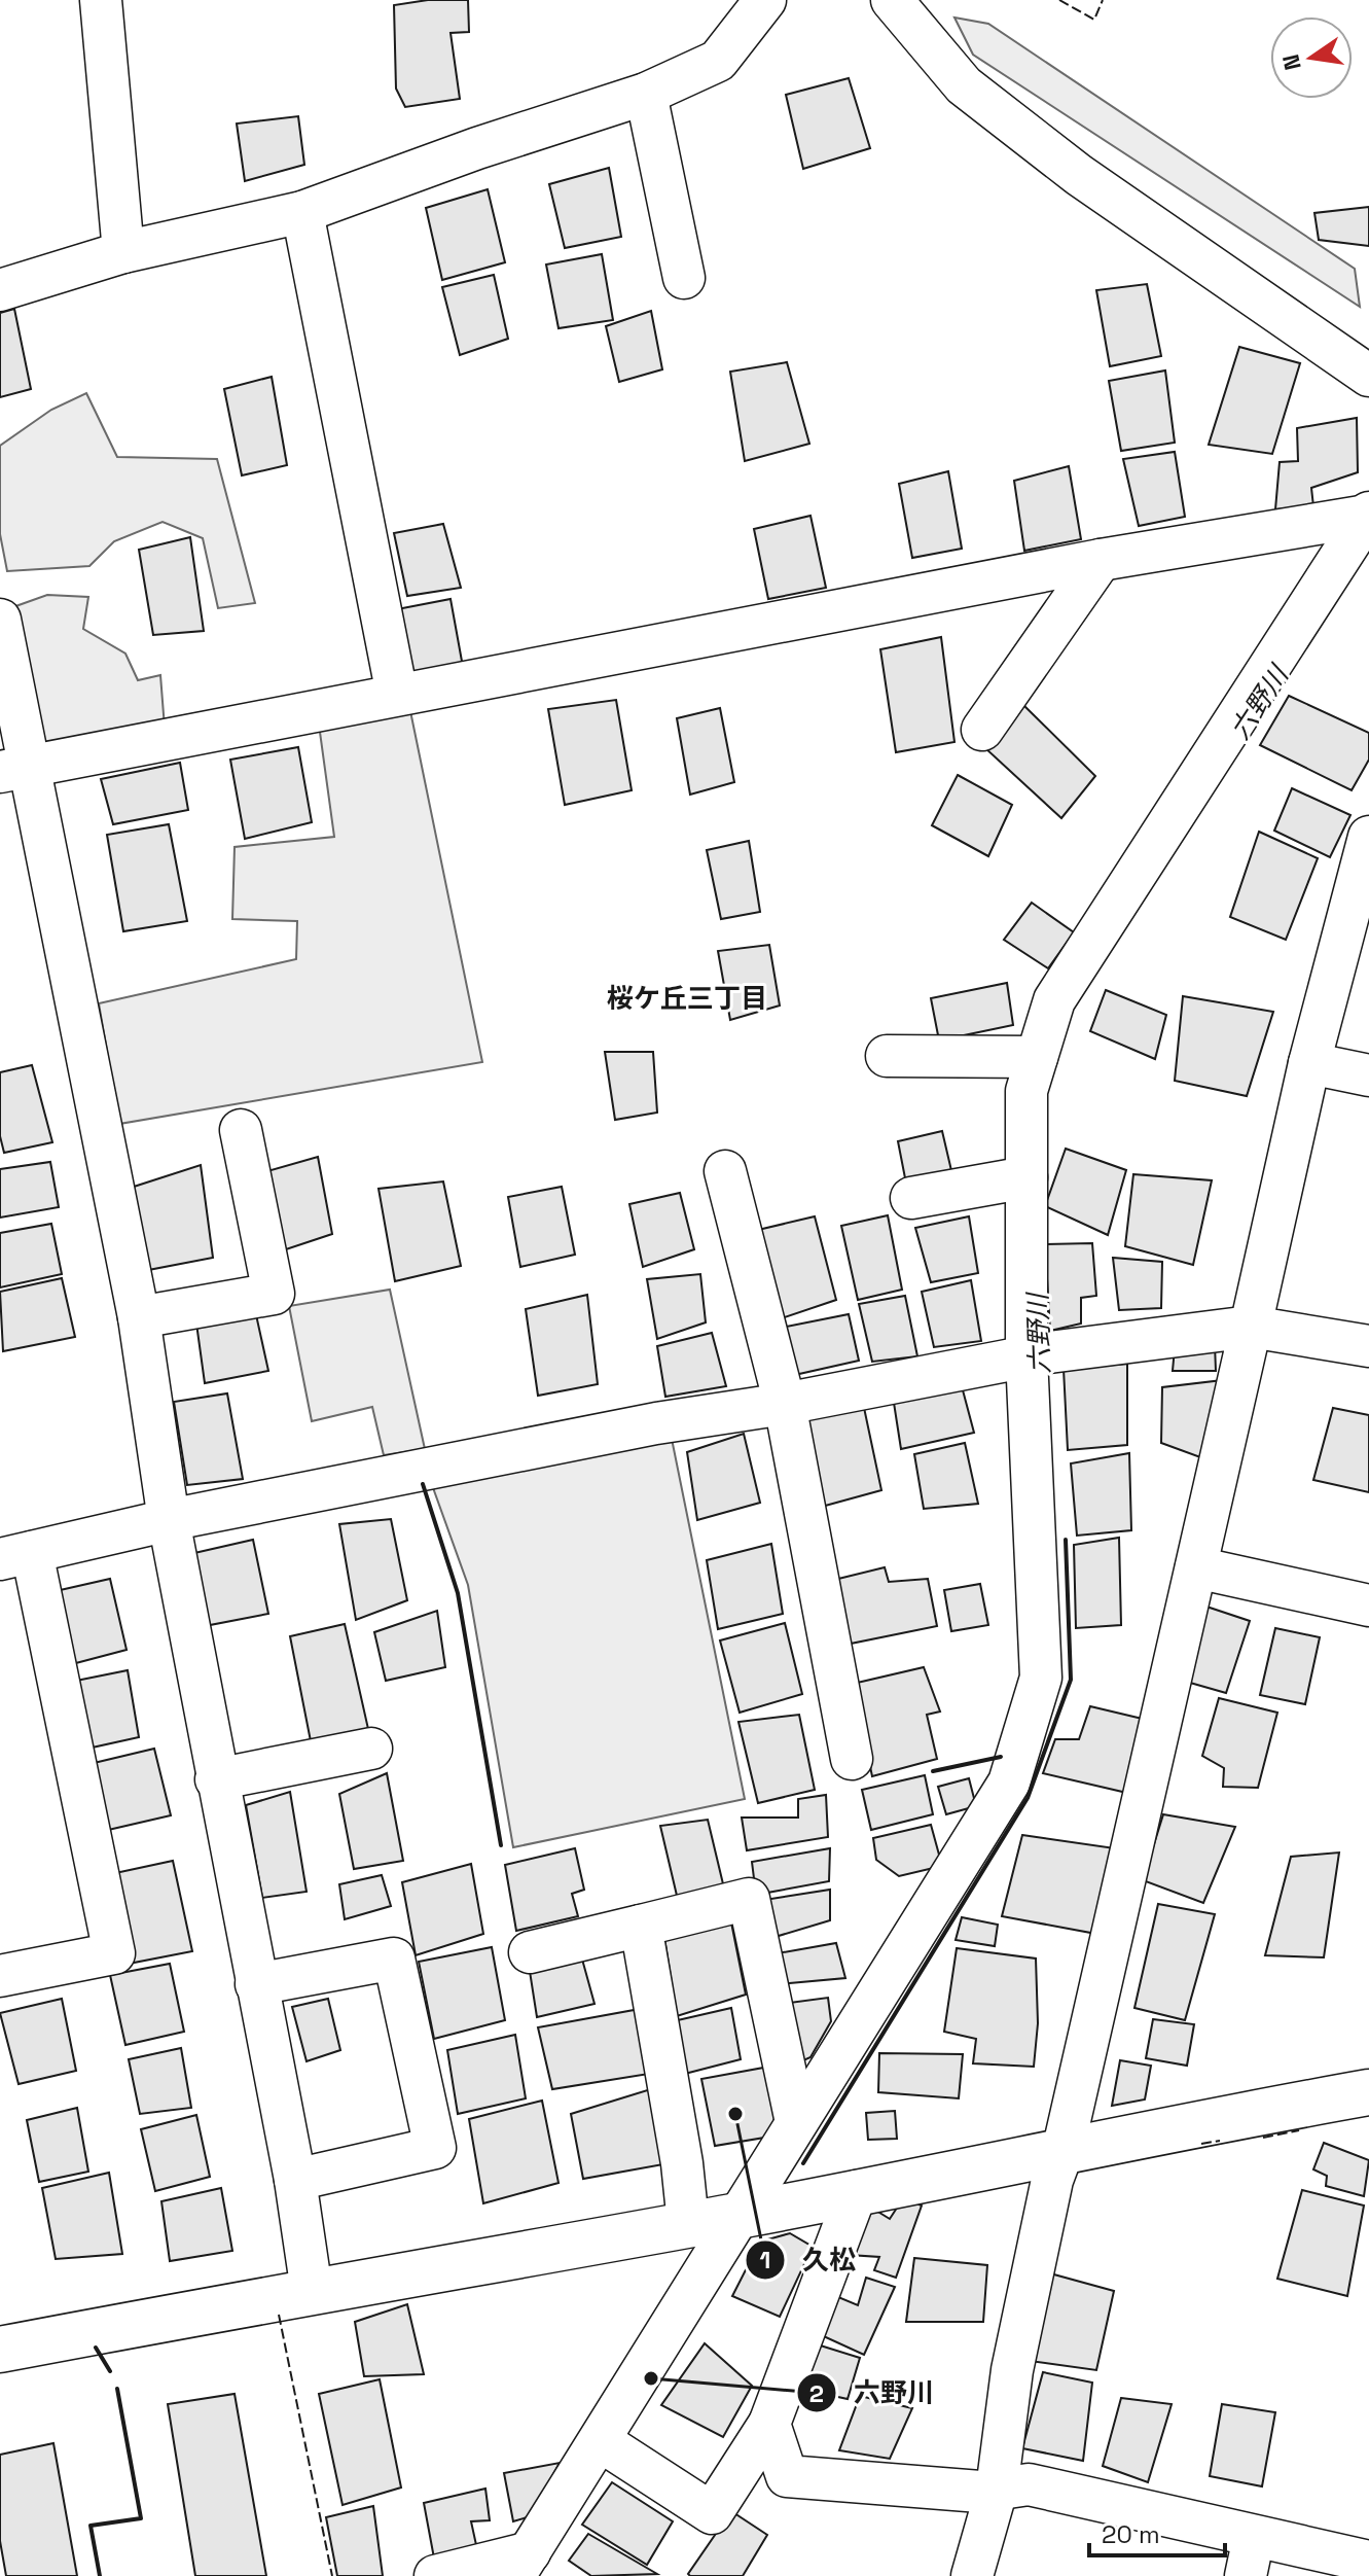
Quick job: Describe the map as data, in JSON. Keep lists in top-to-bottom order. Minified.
{"districts":["桜ケ丘三丁目"],"water":["六野川"],"places":["久松","六野川"],"scale_bar":"20 m","north":"left"}
